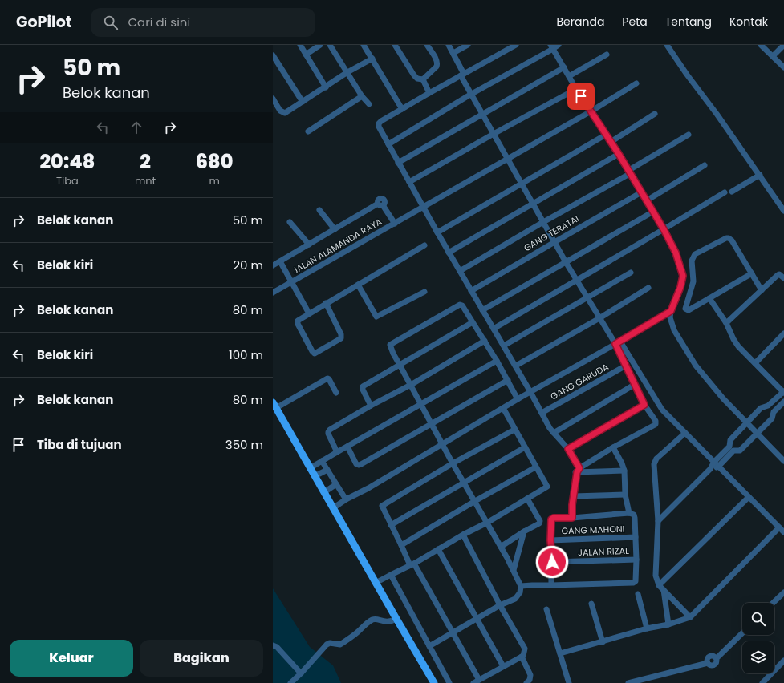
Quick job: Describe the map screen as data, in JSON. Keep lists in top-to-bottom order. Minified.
{"streets":{"street":["GANG TERATAI","JALAN ALAMANDA RAYA","GANG GARUDA","GANG MAHONI","JALAN RIZAL"]},"page":{"header":"GoPilot","search":"Cari di sini","nav":["Beranda","Peta","Tentang","Kontak"],"turn":["50 m","Belok kanan"],"eta":["20:48","Tiba","2","mnt","680","m"],"list":[{"name":"Belok kanan","value":"50 m"},{"name":"Belok kiri","value":"20 m"},{"name":"Belok kanan","value":"80 m"},{"name":"Belok kiri","value":"100 m"},{"name":"Belok kanan","value":"80 m"},{"name":"Tiba di tujuan","value":"350 m"}],"buttons":["Keluar","Bagikan"]}}
